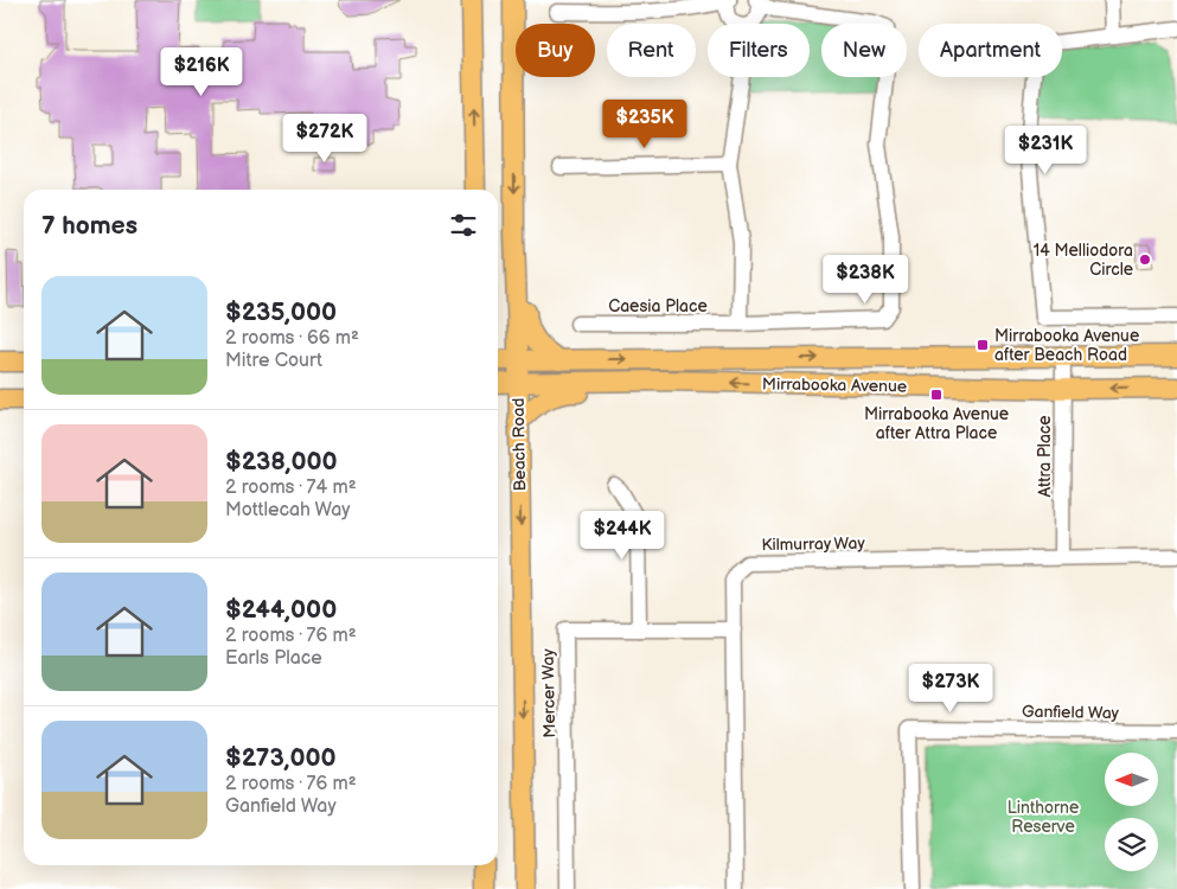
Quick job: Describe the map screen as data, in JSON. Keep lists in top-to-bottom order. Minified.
{"streets":{"main road":["Mirrabooka Avenue","Beach Road"],"street":["Caesia Place","Attra Place","Kilmurray Way","Mercer Way","Ganfield Way"]},"crossings":[["Mirrabooka Avenue","Beach Road"],["Mirrabooka Avenue","Attra Place"],["Attra Place","Kilmurray Way"],["Kilmurray Way","Mercer Way"]],"parks":["Linthorne Reserve"],"places":{"other":["14 Melliodora Circle"],"transit":["Mirrabooka Avenue after Beach Road","Mirrabooka Avenue after Attra Place"]},"north":"left","page":{"chip":["Buy","Rent","Filters","New","Apartment"],"price":["$216K","$235K","$272K","$231K","$238K","$244K","$273K"],"heading":"7 homes","list":[{"name":"$235,000","note":"2 rooms · 66 m² · Mitre Court"},{"name":"$238,000","note":"2 rooms · 74 m² · Mottlecah Way"},{"name":"$244,000","note":"2 rooms · 76 m² · Earls Place"},{"name":"$273,000","note":"2 rooms · 76 m² · Ganfield Way"}]}}
